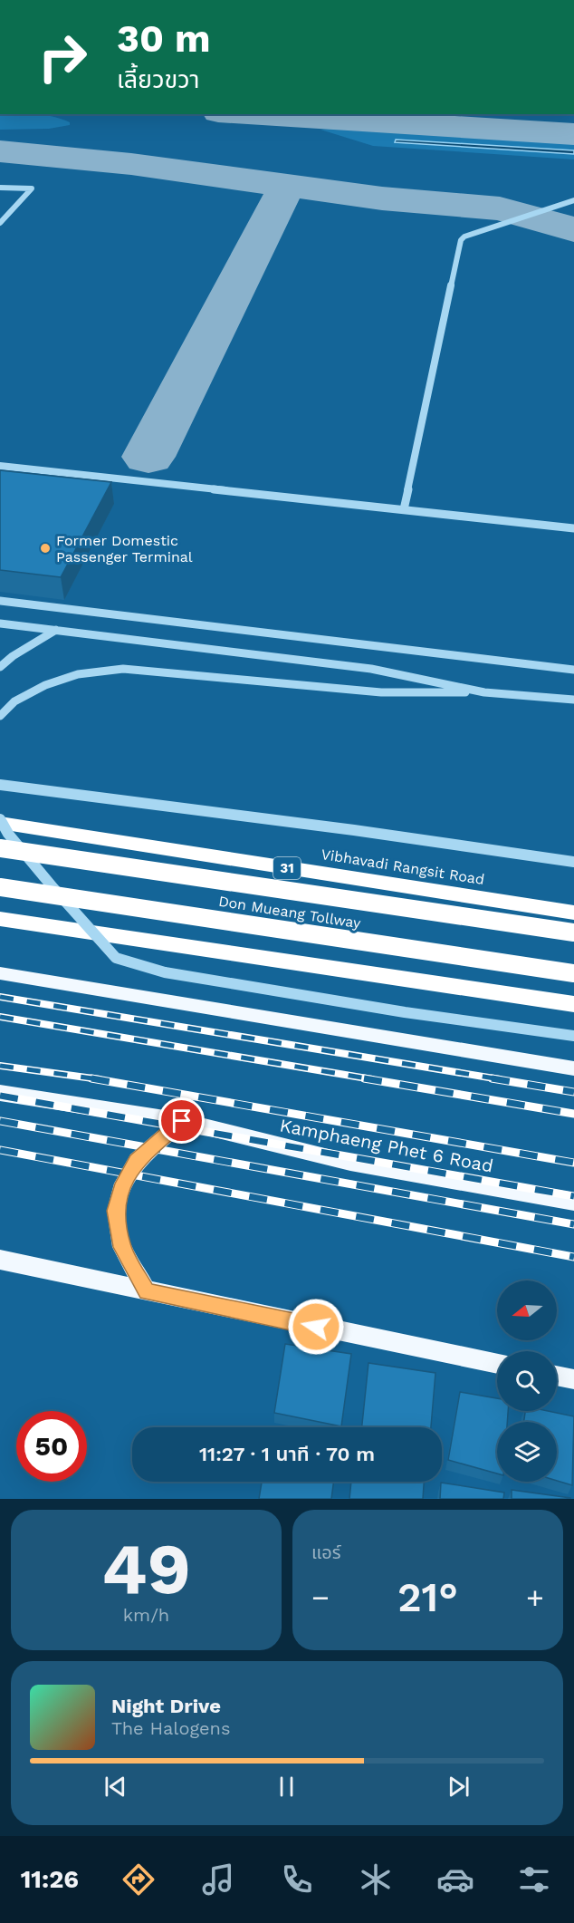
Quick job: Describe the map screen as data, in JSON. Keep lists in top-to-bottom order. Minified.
{"streets":{"highway":["Vibhavadi Rangsit Road","31","Don Mueang Tollway"],"main road":["Kamphaeng Phet 6 Road"]},"places":["Former Domestic Passenger Terminal"],"north":"left","page":{"turn":["30 m","เลี้ยวขวา"],"limit":"50","trip":"11:27 · 1 นาที · 70 m","tile":[["49","km/h"],"แอร์"],"heat":["−","21°","+"],"song":["Night Drive","The Halogens"],"tabs":"11:26"}}
